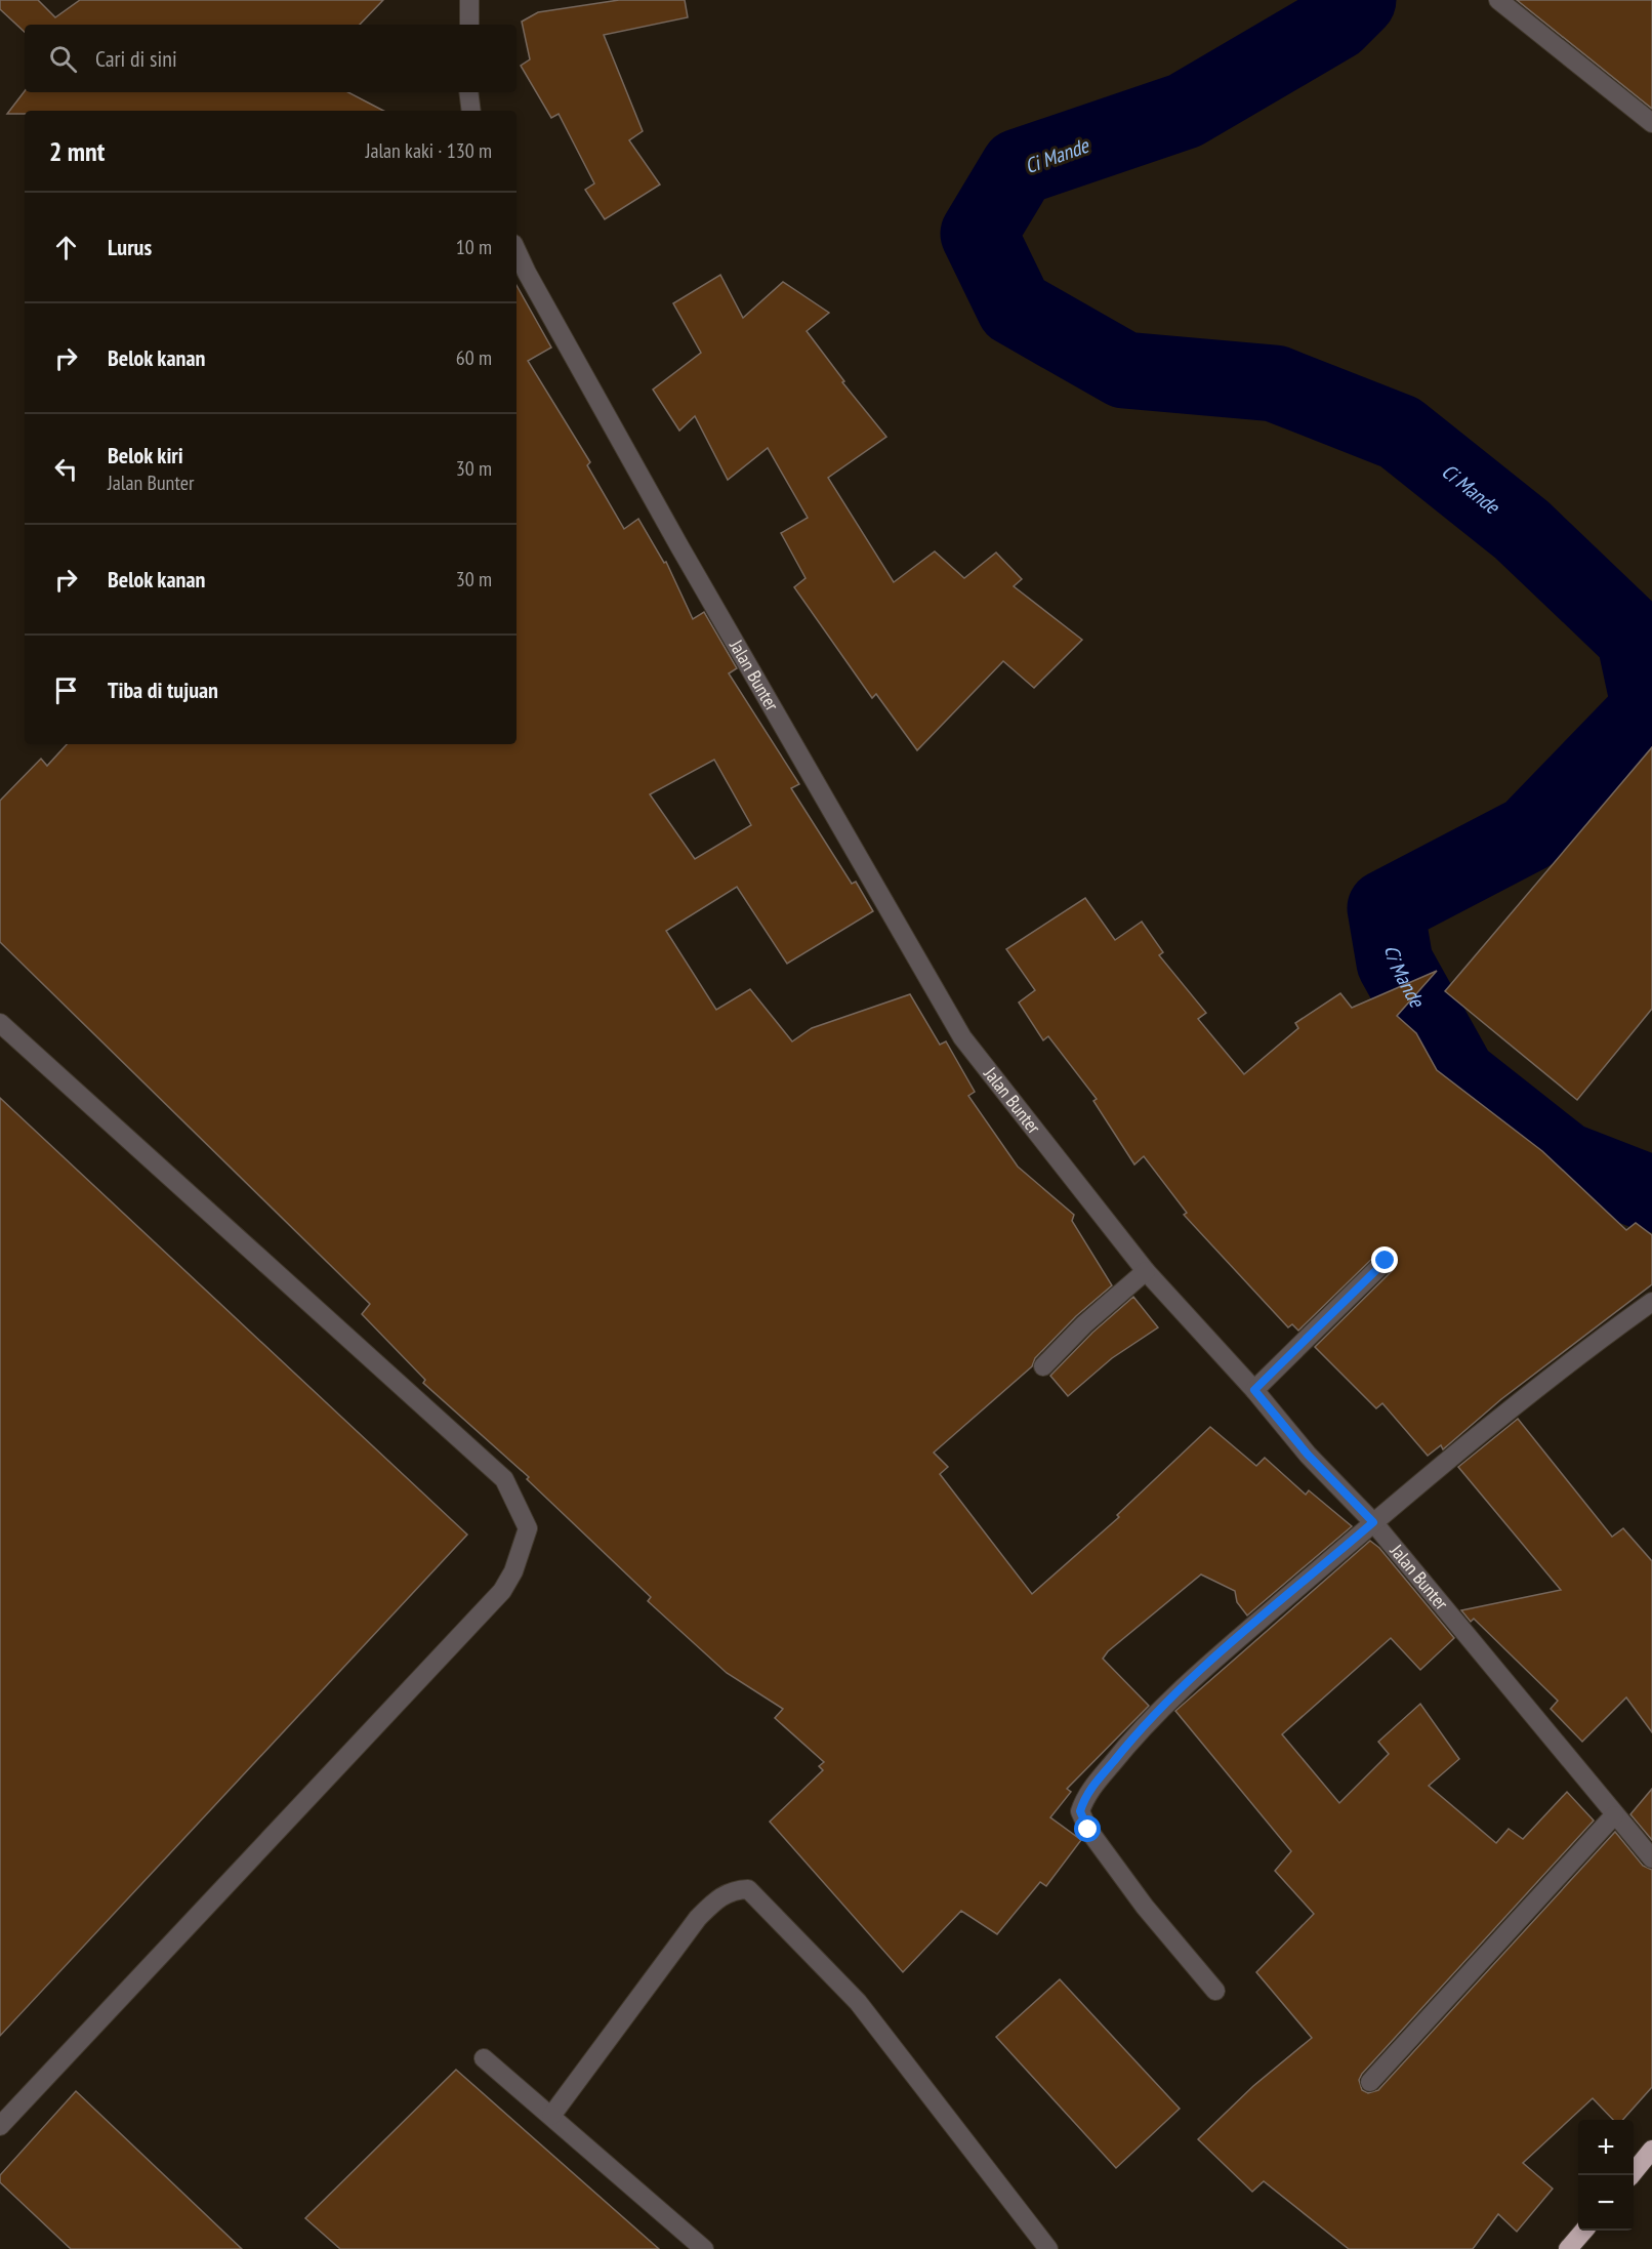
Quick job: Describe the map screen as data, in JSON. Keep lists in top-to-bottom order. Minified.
{"streets":{"street":["Jalan Bunter"]},"water":["Ci Mande"],"page":{"search":"Cari di sini","heading":["2 mnt","Jalan kaki · 130 m"],"list":[["Lurus","10 m"],["Belok kanan","60 m"],["Belok kiri","Jalan Bunter","30 m"],["Belok kanan","30 m"],"Tiba di tujuan"],"map_buttons":["+","−"]}}
